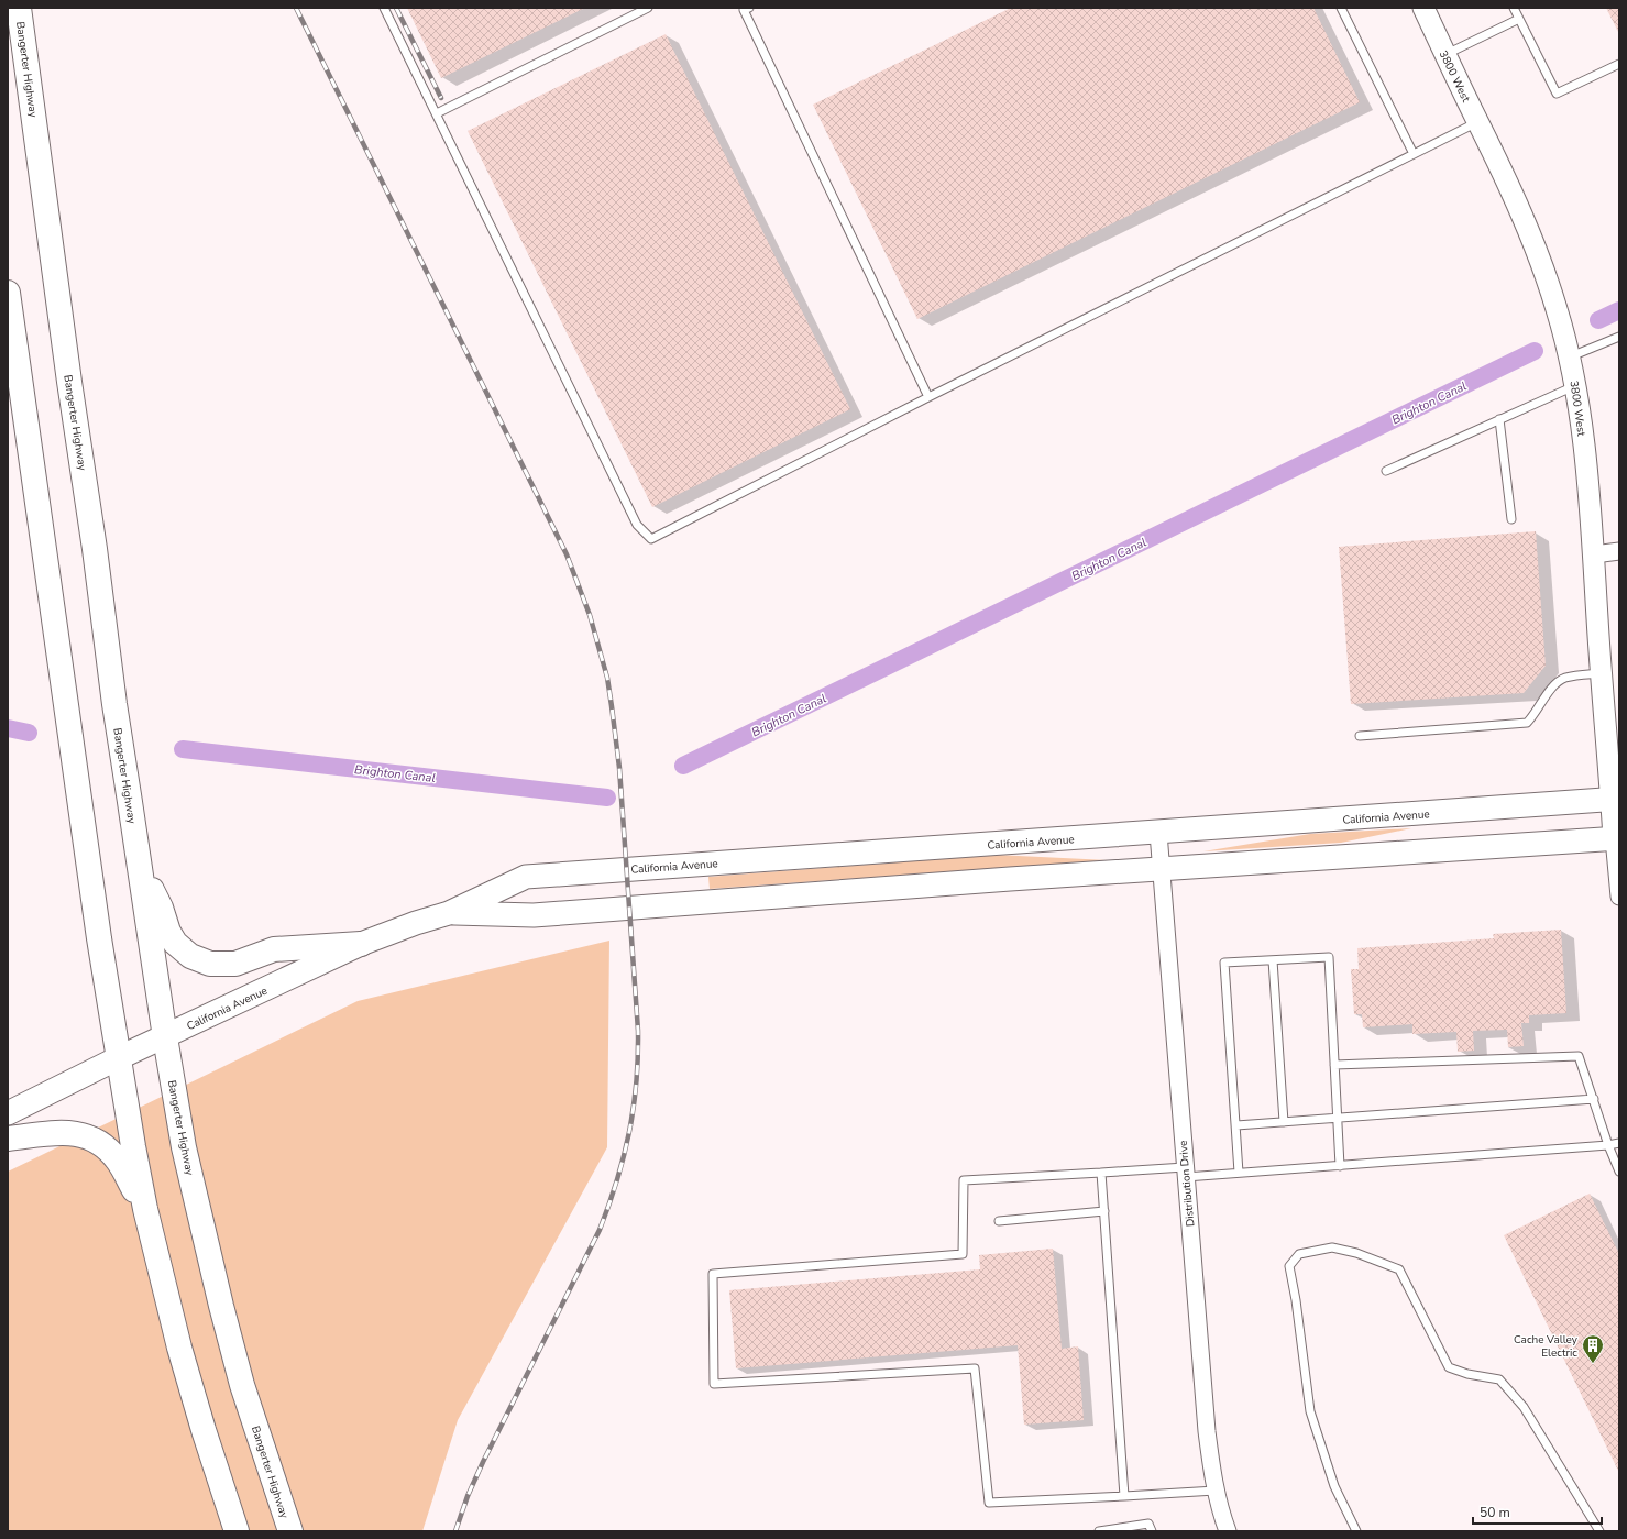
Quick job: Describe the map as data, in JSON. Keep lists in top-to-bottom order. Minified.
{"streets":{"highway":["Bangerter Highway"],"main road":["California Avenue"],"street":["3800 West","Distribution Drive"]},"crossings":[["Bangerter Highway","California Avenue"],["3800 West","California Avenue"],["California Avenue","Distribution Drive"]],"water":["Brighton Canal"],"places":{"building":["Cache Valley Electric"]},"scale_bar":"50 m"}
